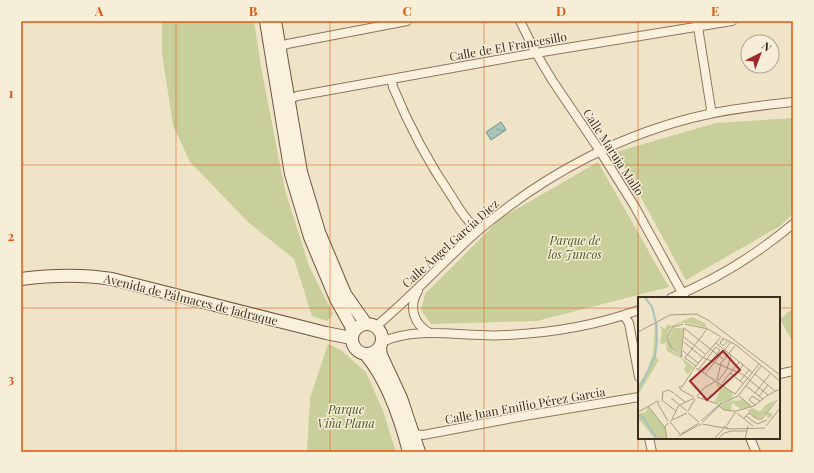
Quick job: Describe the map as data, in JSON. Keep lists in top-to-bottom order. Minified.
{"streets":{"street":["Calle de El Francesillo","Calle Maruja Mallo","Calle Ángel García Díez","Avenida de Pálmaces de Jadraque","Calle Juan Emilio Pérez García"]},"crossings":[["Calle de El Francesillo","Calle Maruja Mallo"],["Calle Maruja Mallo","Calle Ángel García Díez"],["Calle Ángel García Díez","Avenida de Pálmaces de Jadraque"]],"parks":["Parque de los Juncos","Parque Viña Plana"],"north":"top right","grid":{"columns":["A","B","C","D","E"],"rows":["1","2","3"]}}
